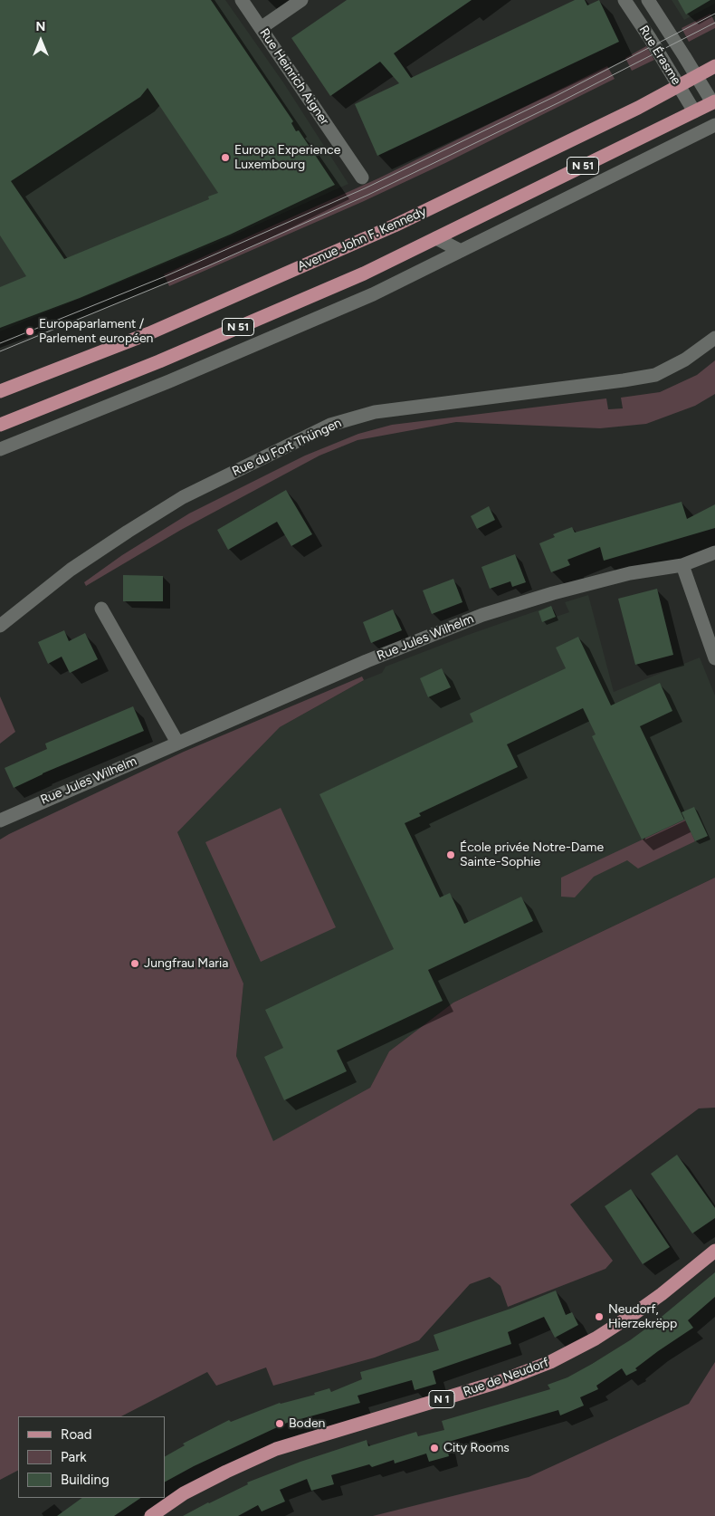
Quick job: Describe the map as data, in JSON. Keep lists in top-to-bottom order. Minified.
{"streets":{"main road":["N 51","Avenue John F. Kennedy","Rue de Neudorf","N 1"],"street":["Rue Érasme","Rue Heinrich Aigner","Rue du Fort Thüngen","Rue Jules Wilhelm"]},"crossings":[["Rue Érasme","N 51"],["Rue Érasme","Avenue John F. Kennedy"]],"places":["Europa Experience Luxembourg","Europaparlament / Parlement européen","École privée Notre-Dame Sainte-Sophie","Jungfrau Maria","Neudorf, Hierzekrëpp","Boden","City Rooms"],"legend":["Road","Park","Building"],"north":"top"}
